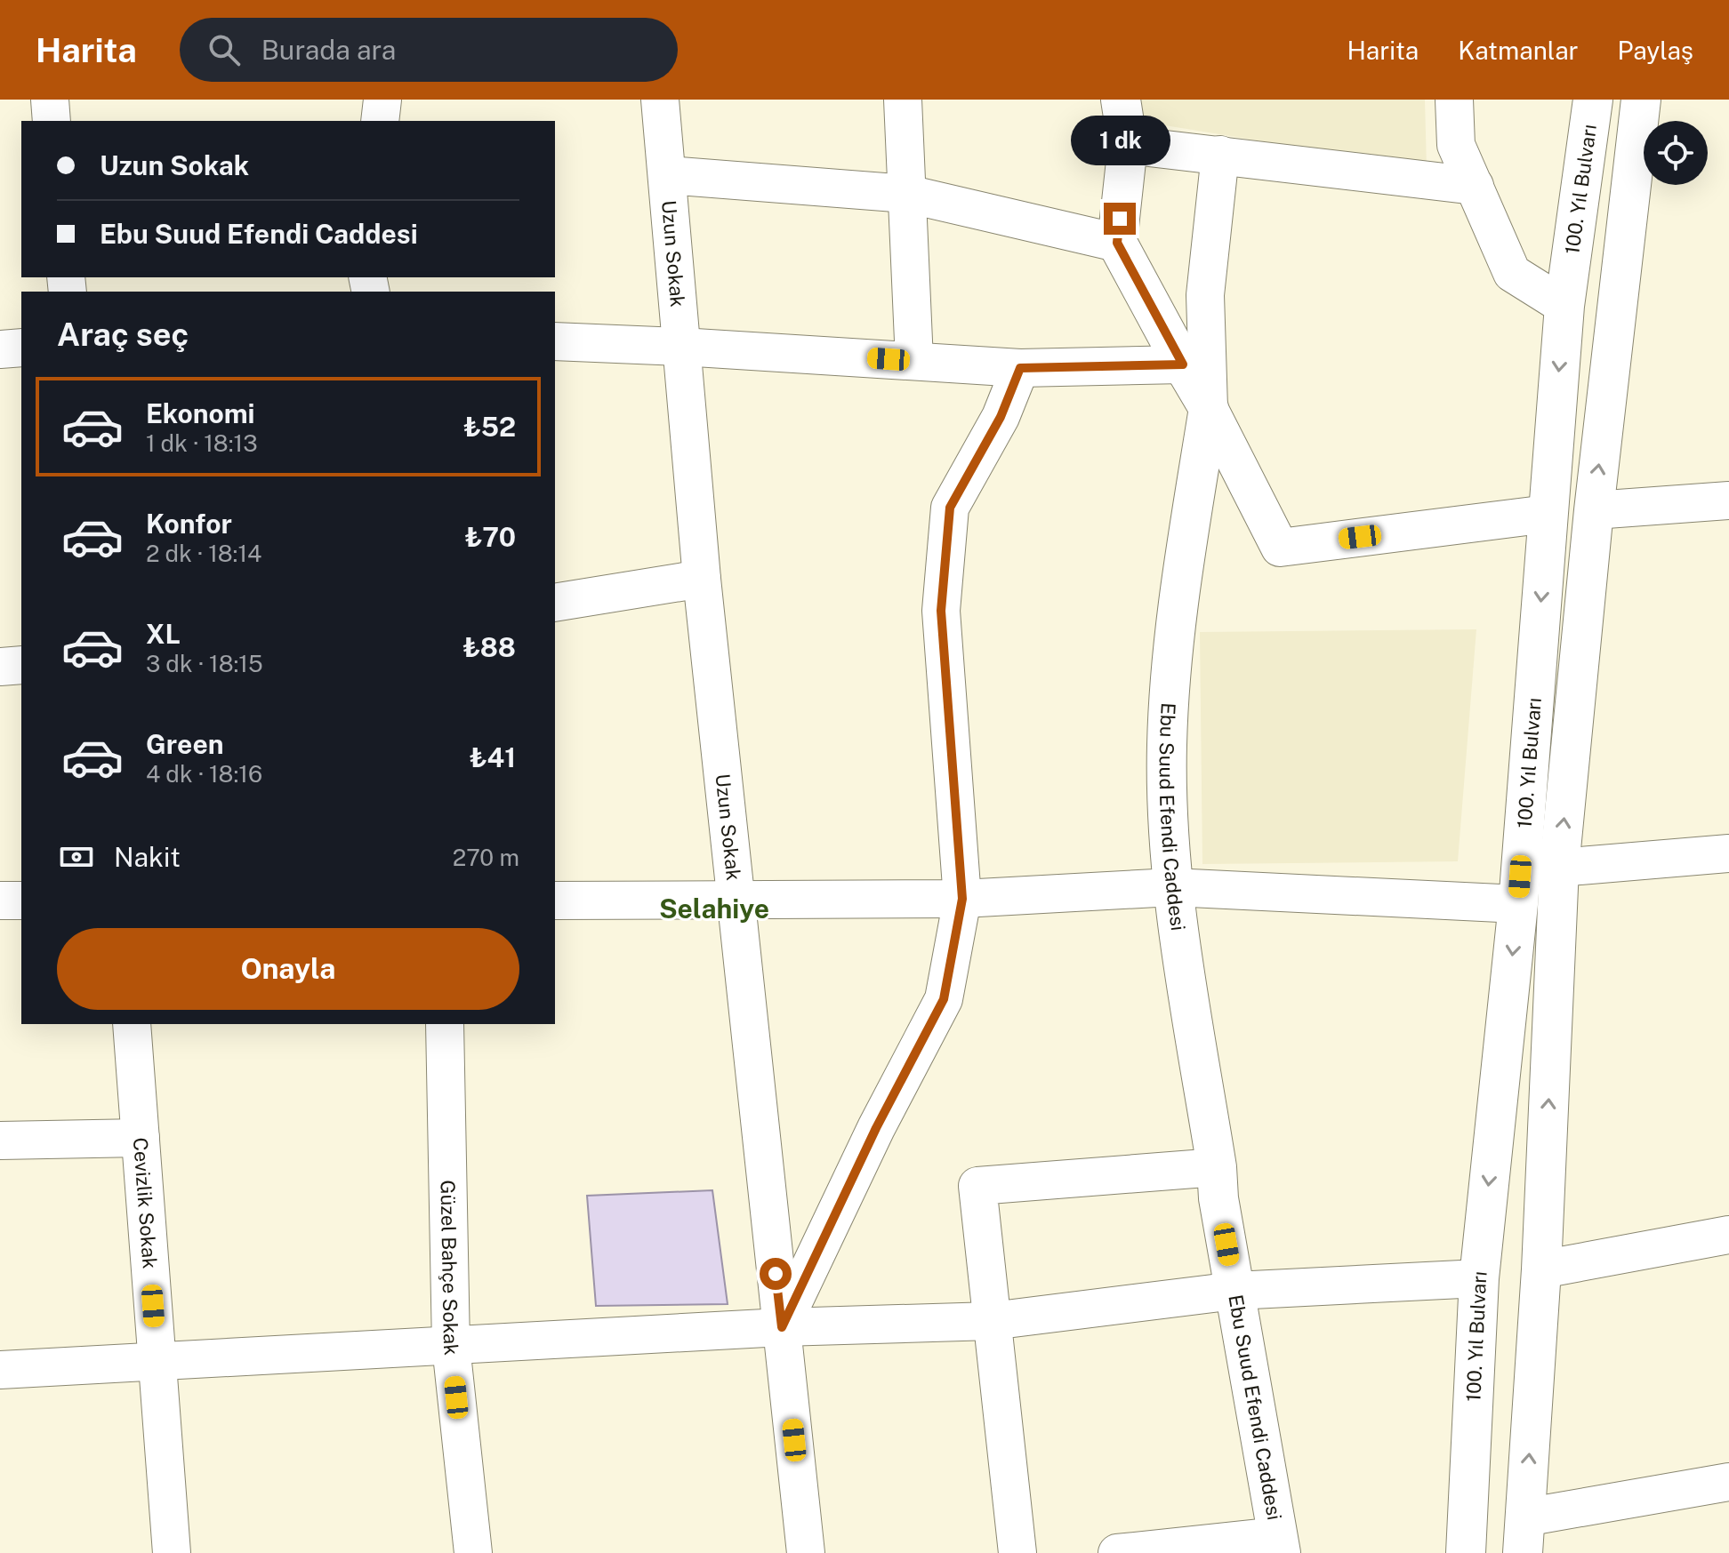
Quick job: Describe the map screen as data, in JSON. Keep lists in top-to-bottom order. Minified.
{"streets":{"main road":["100. Yıl Bulvarı","Ebu Suud Efendi Caddesi"],"street":["Uzun Sokak","Cevizlik Sokak","Güzel Bahçe Sokak"]},"districts":["Selahiye"],"page":{"header":"Harita","search":"Burada ara","nav":["Harita","Katmanlar","Paylaş"],"bubble":"1 dk","banner":["Uzun Sokak","Ebu Suud Efendi Caddesi"],"heading":"Araç seç","list":[{"name":"Ekonomi","note":"1 dk · 18:13","value":"₺52"},{"name":"Konfor","note":"2 dk · 18:14","value":"₺70"},{"name":"XL","note":"3 dk · 18:15","value":"₺88"},{"name":"Green","note":"4 dk · 18:16","value":"₺41"}],"pay":["Nakit","270 m"],"buttons":"Onayla"}}
